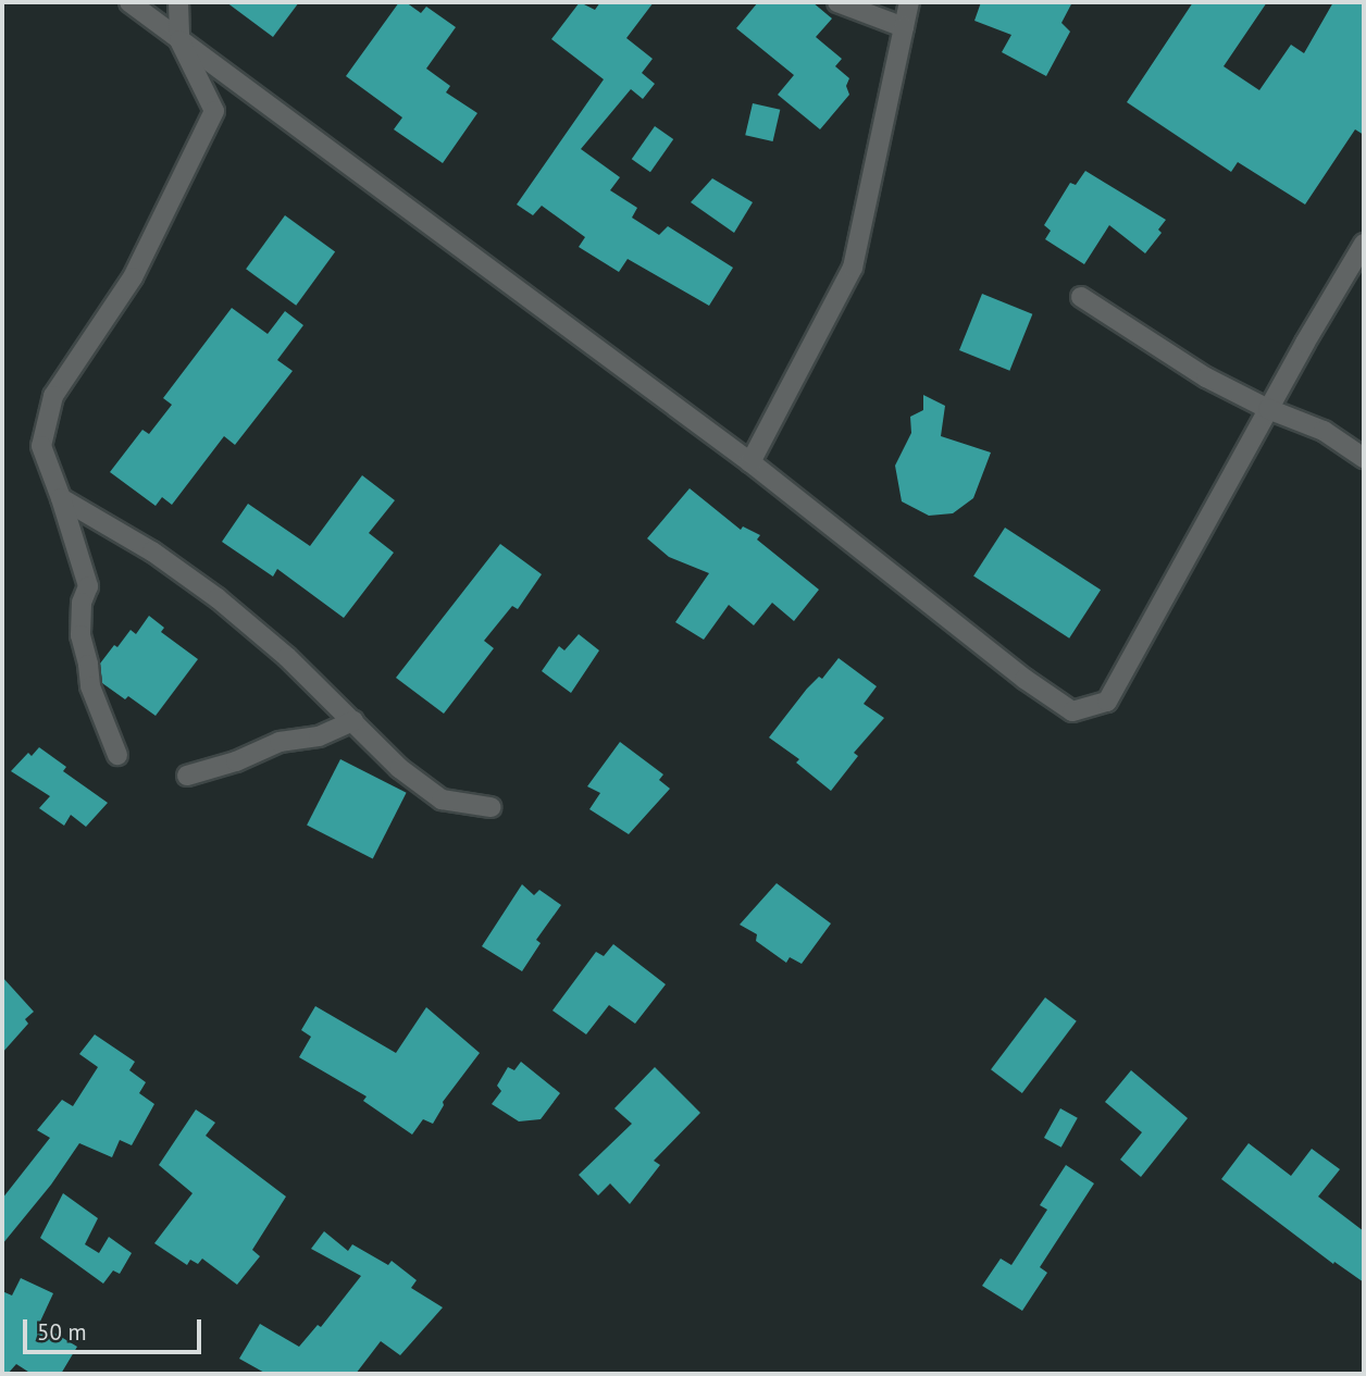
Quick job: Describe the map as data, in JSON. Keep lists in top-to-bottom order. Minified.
{"scale_bar":"50 m"}
